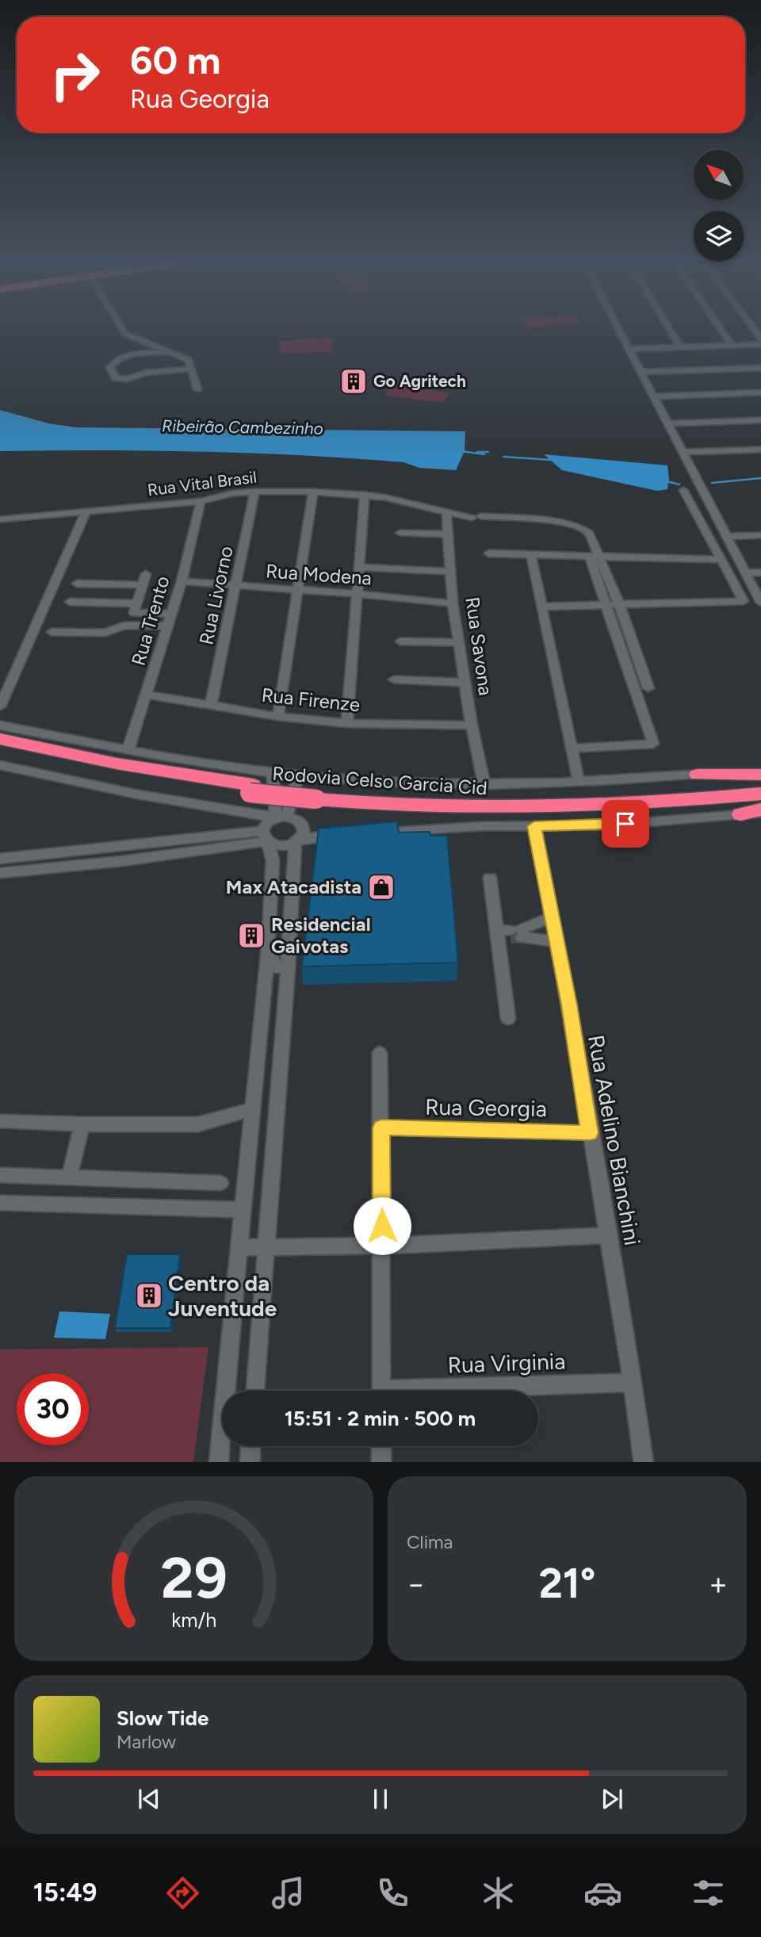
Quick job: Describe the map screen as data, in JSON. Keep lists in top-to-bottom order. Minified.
{"streets":{"highway":["Rodovia Celso Garcia Cid"],"street":["Rua Vital Brasil","Rua Modena","Rua Livorno","Rua Trento","Rua Savona","Rua Firenze","Rua Georgia","Rua Adelino Bianchini","Rua Virginia"]},"crossings":[["Rua Vital Brasil","Rua Livorno"],["Rua Vital Brasil","Rua Trento"],["Rua Vital Brasil","Rua Savona"],["Rua Modena","Rua Livorno"],["Rua Modena","Rua Trento"],["Rua Modena","Rua Savona"],["Rua Livorno","Rua Firenze"],["Rua Trento","Rua Firenze"],["Rua Savona","Rua Firenze"],["Rua Georgia","Rua Adelino Bianchini"],["Rua Adelino Bianchini","Rua Virginia"]],"water":["Ribeirão Cambezinho"],"places":{"building":["Go Agritech","Residencial Gaivotas","Centro da Juventude"],"shop":["Max Atacadista"]},"north":"top left","page":{"turn":["60 m","Rua Georgia"],"limit":"30","trip":"15:51 · 2 min · 500 m","tile":"Clima","heat":["−","21°","+"],"song":["Slow Tide","Marlow"],"tabs":"15:49","gauge":["29","km/h"]}}
